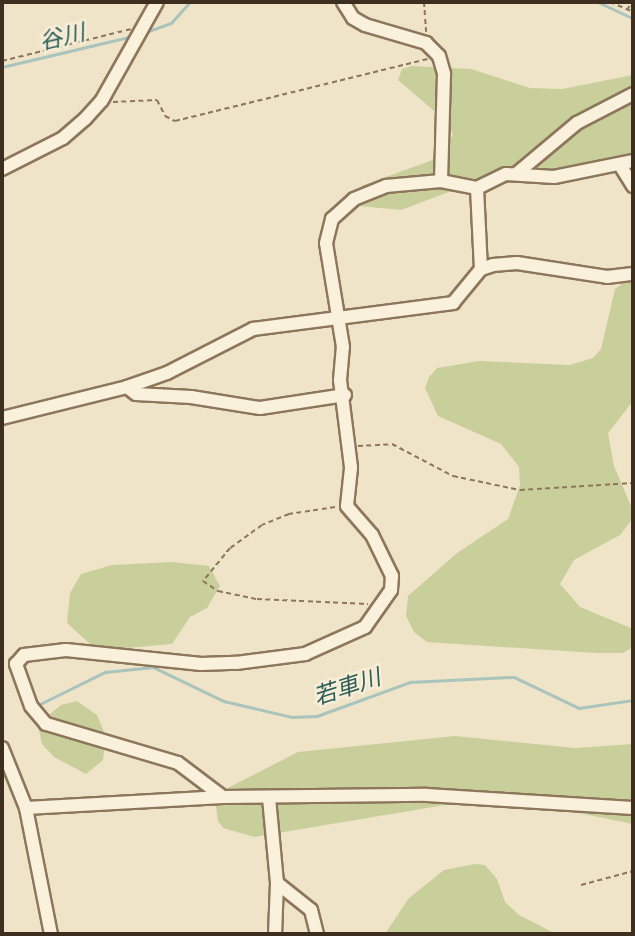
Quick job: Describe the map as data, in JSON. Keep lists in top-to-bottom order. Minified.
{"water":["谷川","若車川"]}
